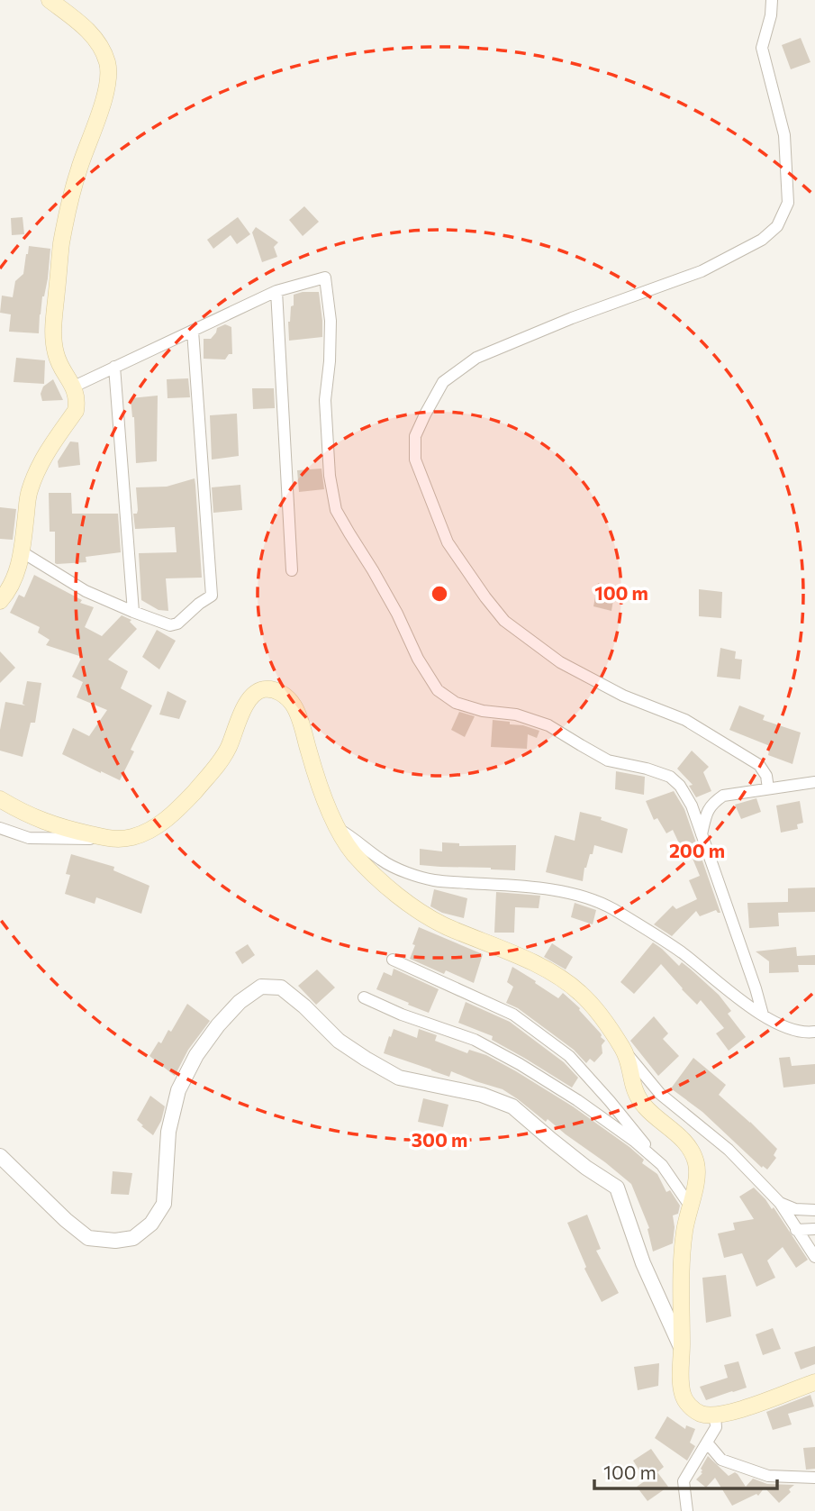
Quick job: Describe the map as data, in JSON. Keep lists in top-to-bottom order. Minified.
{"scale_bar":"100 m","rings":["100 m","200 m","300 m"]}
